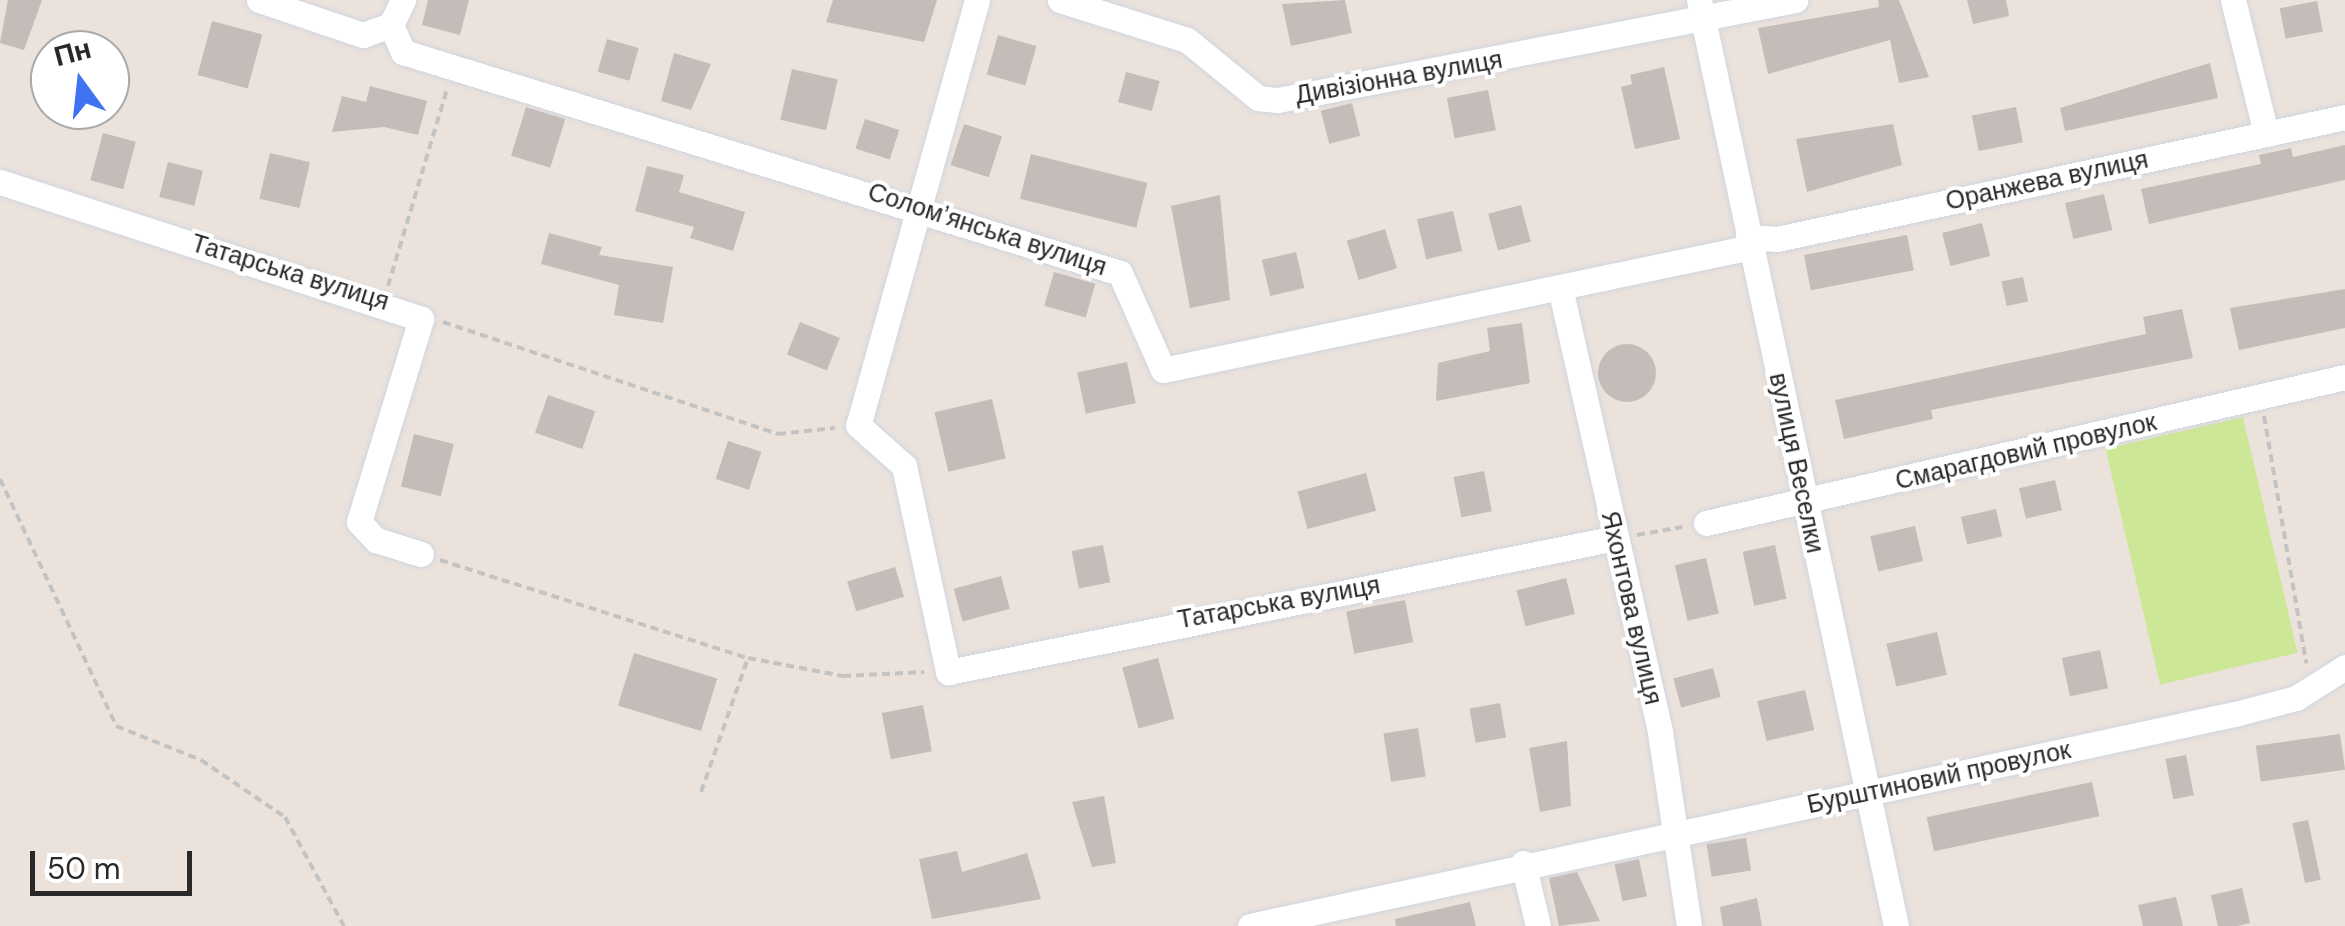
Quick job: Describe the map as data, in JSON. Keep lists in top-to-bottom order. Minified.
{"streets":{"street":["Дивізіонна вулиця","Оранжева вулиця","Соломʼянська вулиця","Татарська вулиця","Смарагдовий провулок","вулиця Веселки","Яхонтова вулиця","Бурштиновий провулок"]},"crossings":[["Дивізіонна вулиця","вулиця Веселки"],["Оранжева вулиця","Соломʼянська вулиця"],["Оранжева вулиця","вулиця Веселки"],["Соломʼянська вулиця","вулиця Веселки"],["Соломʼянська вулиця","Яхонтова вулиця"],["Татарська вулиця","Яхонтова вулиця"],["Смарагдовий провулок","вулиця Веселки"],["вулиця Веселки","Бурштиновий провулок"],["Яхонтова вулиця","Бурштиновий провулок"]],"scale_bar":"50 m","north":"top"}
